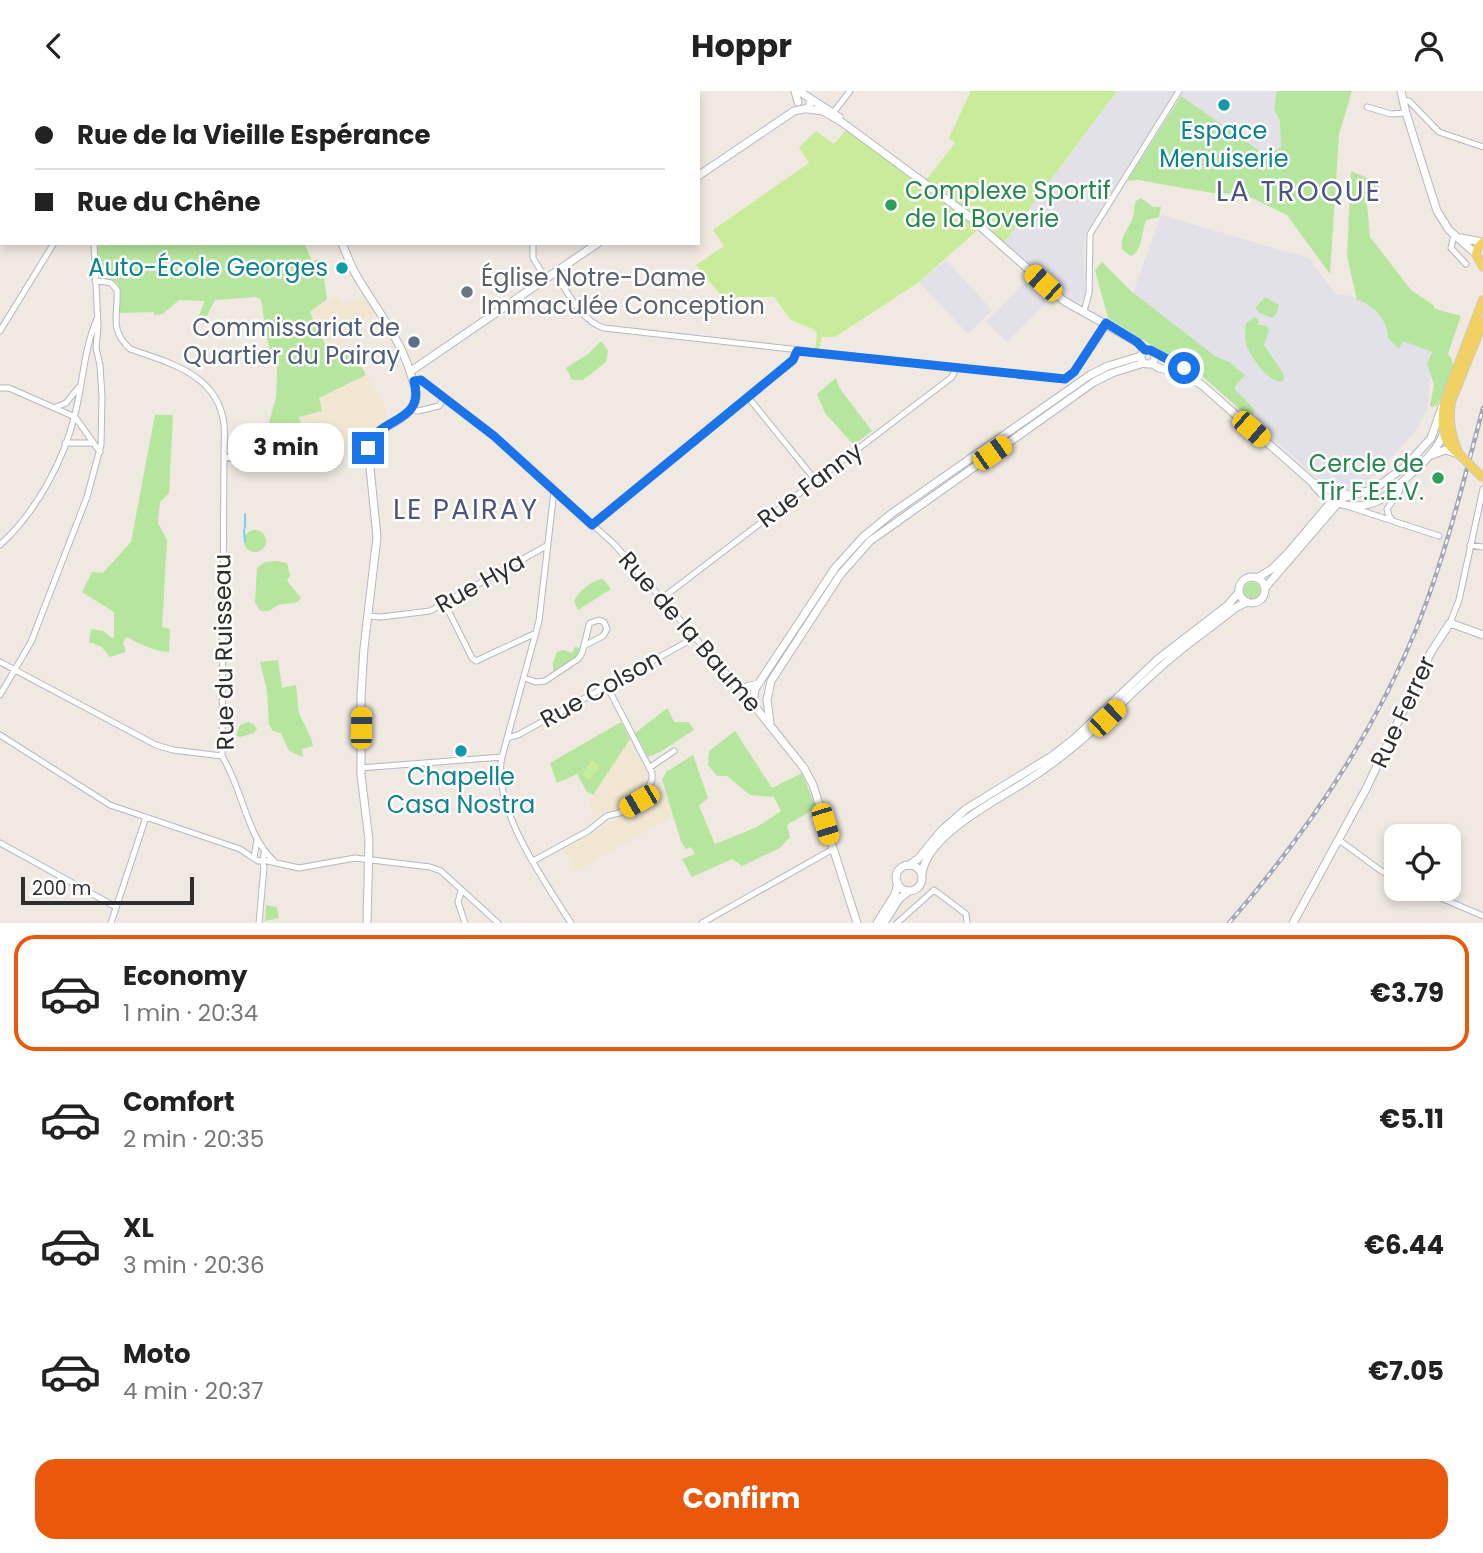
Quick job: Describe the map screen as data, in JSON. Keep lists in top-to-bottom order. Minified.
{"streets":{"street":["Rue Fanny","Rue Hya","Rue de la Baume","Rue du Ruisseau","Rue Colson","Rue Ferrer"]},"crossings":[["Rue Fanny","Rue de la Baume"],["Rue de la Baume","Rue Colson"]],"districts":["LA TROQUE","LE PAIRAY"],"places":["Espace Menuiserie","Complexe Sportif de la Boverie","Auto-École Georges","Église Notre-Dame Immaculée Conception","Commissariat de Quartier du Pairay","Cercle de Tir F.E.E.V.","Chapelle Casa Nostra"],"scale_bar":"200 m","page":{"header":"Hoppr","banner":["Rue de la Vieille Espérance","Rue du Chêne"],"bubble":"3 min","scale":"200 m","list":[{"name":"Economy","note":"1 min · 20:34","value":"€3.79"},{"name":"Comfort","note":"2 min · 20:35","value":"€5.11"},{"name":"XL","note":"3 min · 20:36","value":"€6.44"},{"name":"Moto","note":"4 min · 20:37","value":"€7.05"}],"buttons":"Confirm"}}
